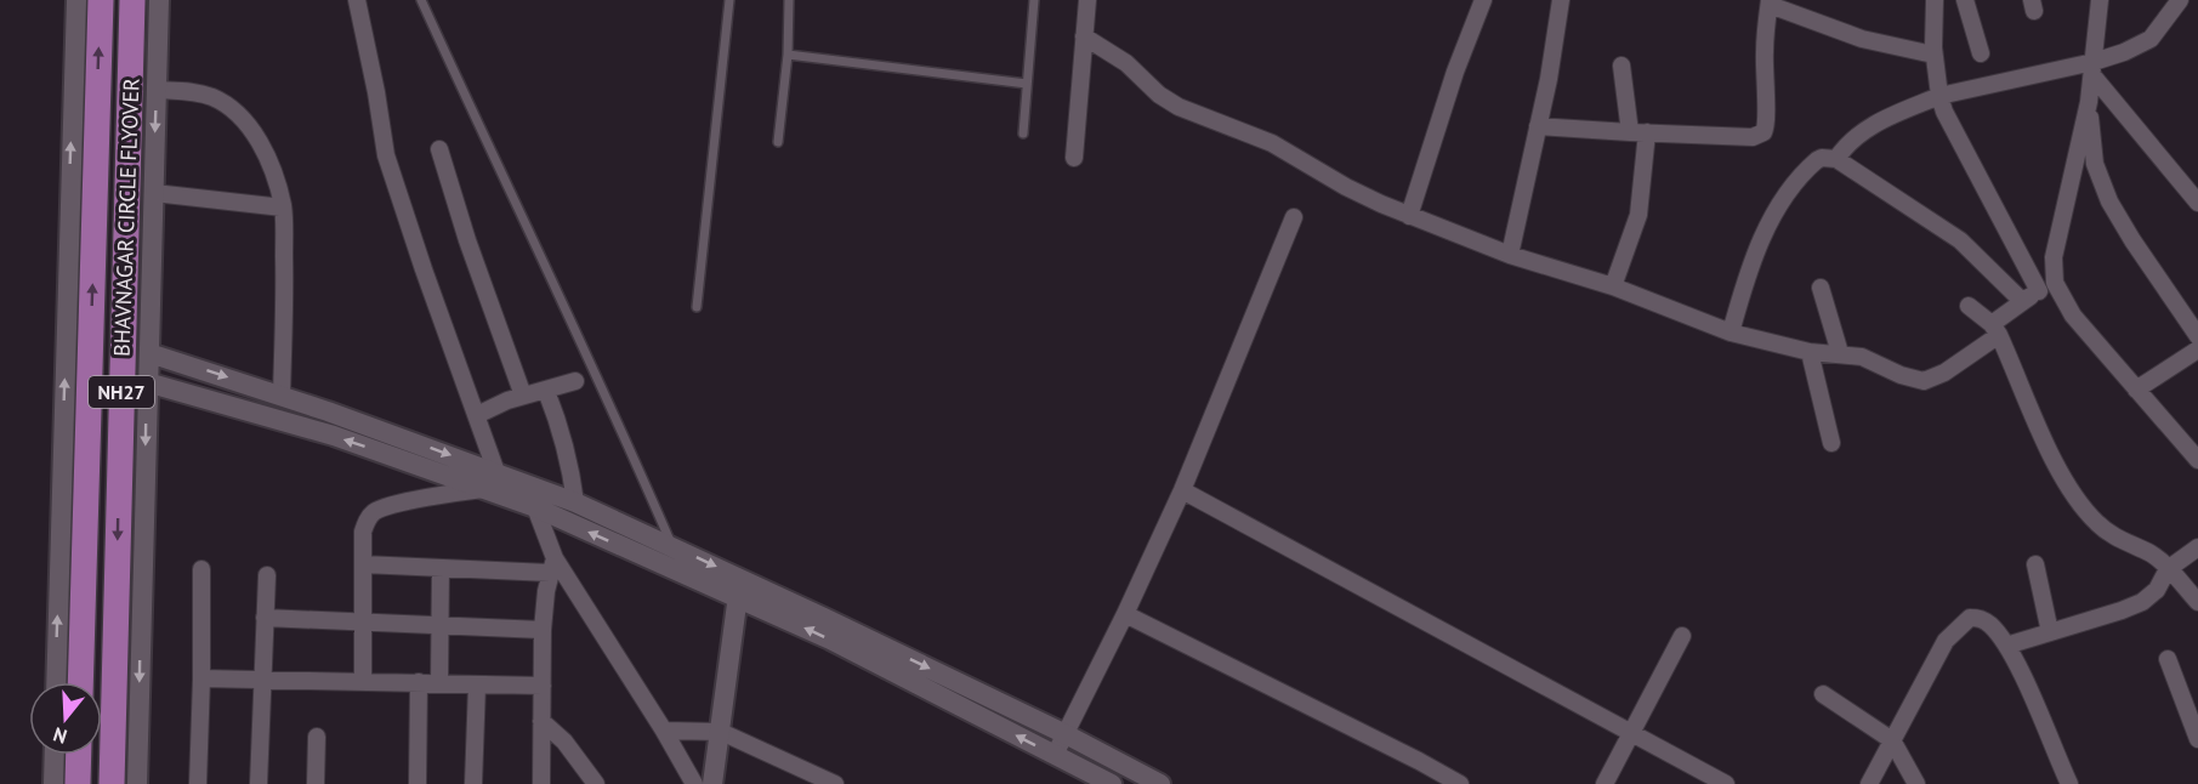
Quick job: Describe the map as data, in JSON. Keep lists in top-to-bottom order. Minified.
{"streets":{"highway":["BHAVNAGAR CIRCLE FLYOVER","NH27"]},"north":"bottom"}
